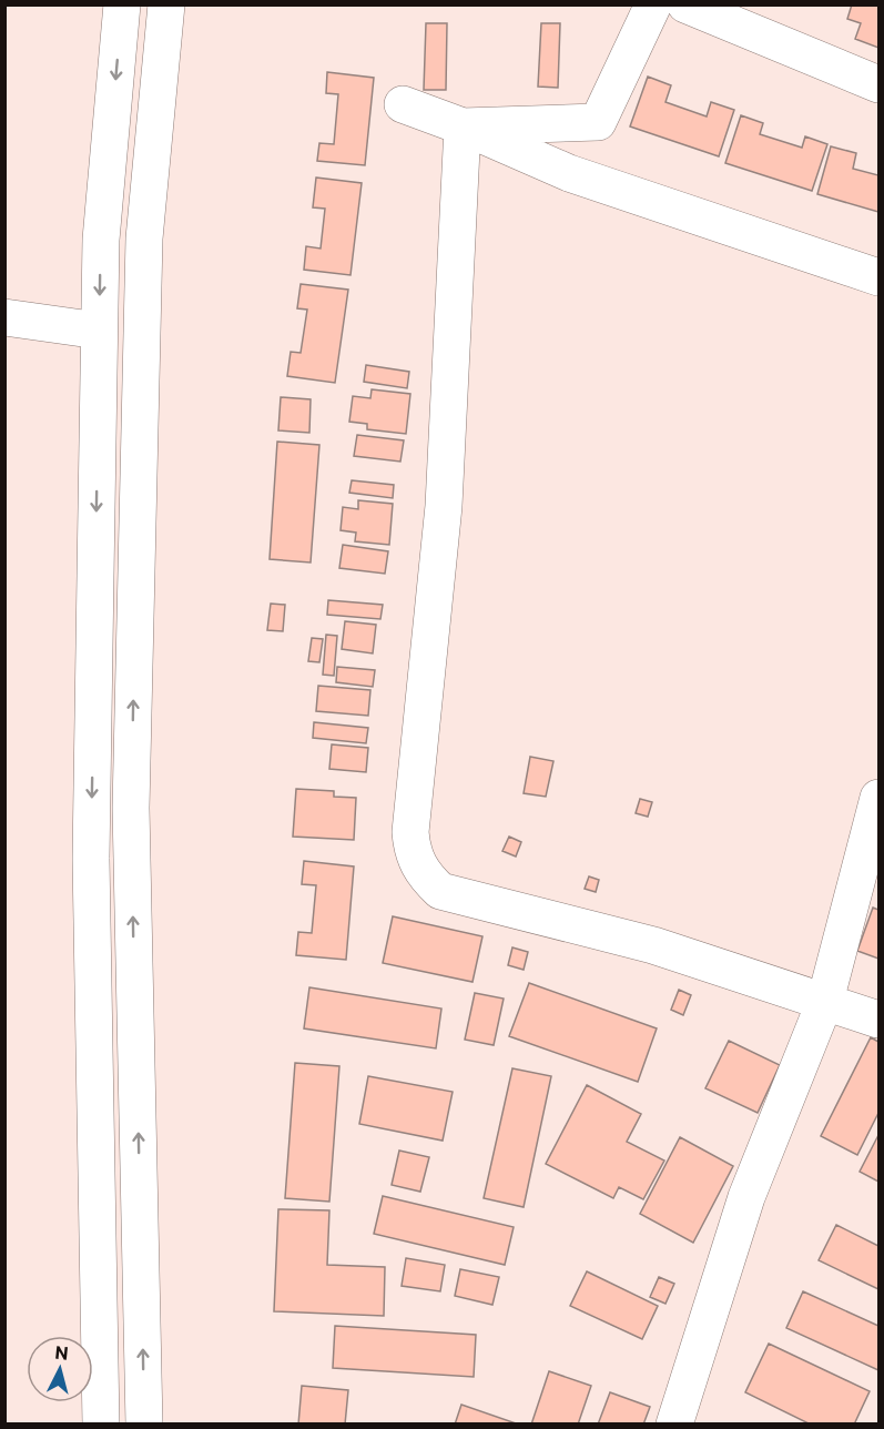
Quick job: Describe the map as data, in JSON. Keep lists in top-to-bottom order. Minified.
{"north":"top"}
